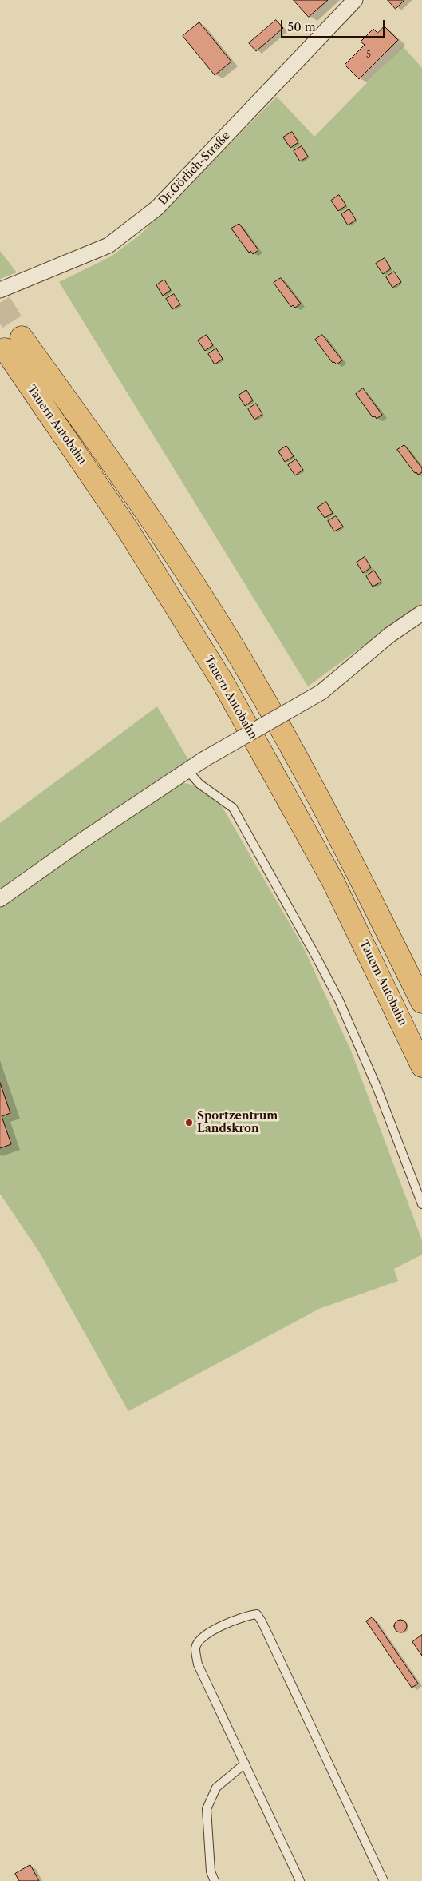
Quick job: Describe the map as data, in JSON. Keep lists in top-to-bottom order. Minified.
{"streets":{"highway":["Tauern Autobahn"],"street":["Dr.Görlich-Straße"]},"places":["Sportzentrum Landskron"],"house_numbers":["5"],"scale_bar":"50 m"}
